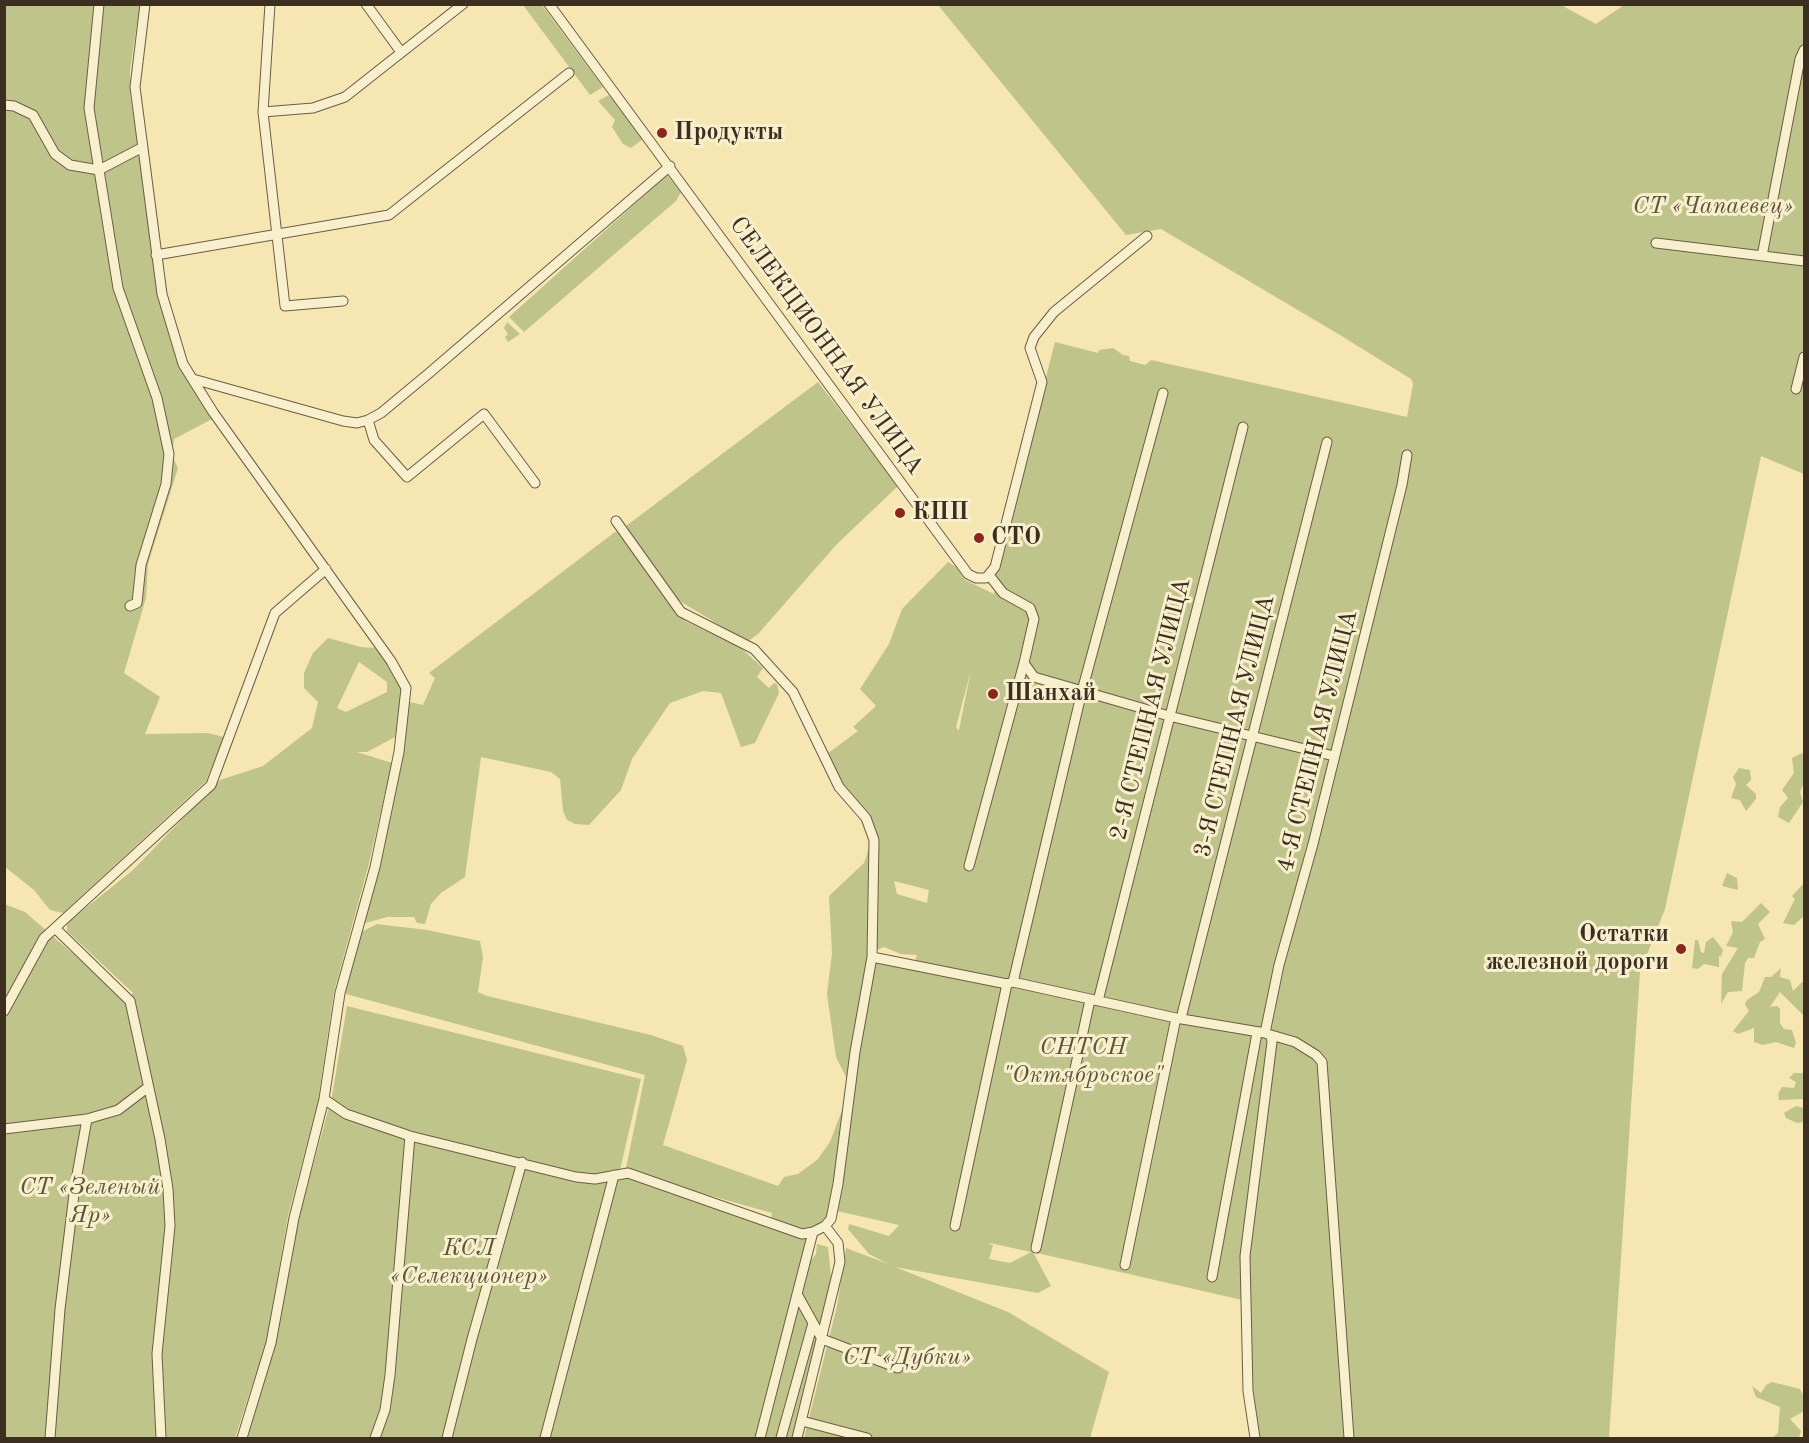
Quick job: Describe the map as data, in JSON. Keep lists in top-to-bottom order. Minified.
{"streets":{"street":["СЕЛЕКЦИОННАЯ УЛИЦА","2-Я СТЕПНАЯ УЛИЦА","3-Я СТЕПНАЯ УЛИЦА","4-Я СТЕПНАЯ УЛИЦА"]},"parks":["СТ «Чапаевец»","СНТСН \"Октябрьское\"","СТ «Зеленый Яр»","КСЛ «Селекционер»","СТ «Дубки»"],"places":["Продукты","КПП","СТО","Шанхай","Остатки железной дороги"]}
